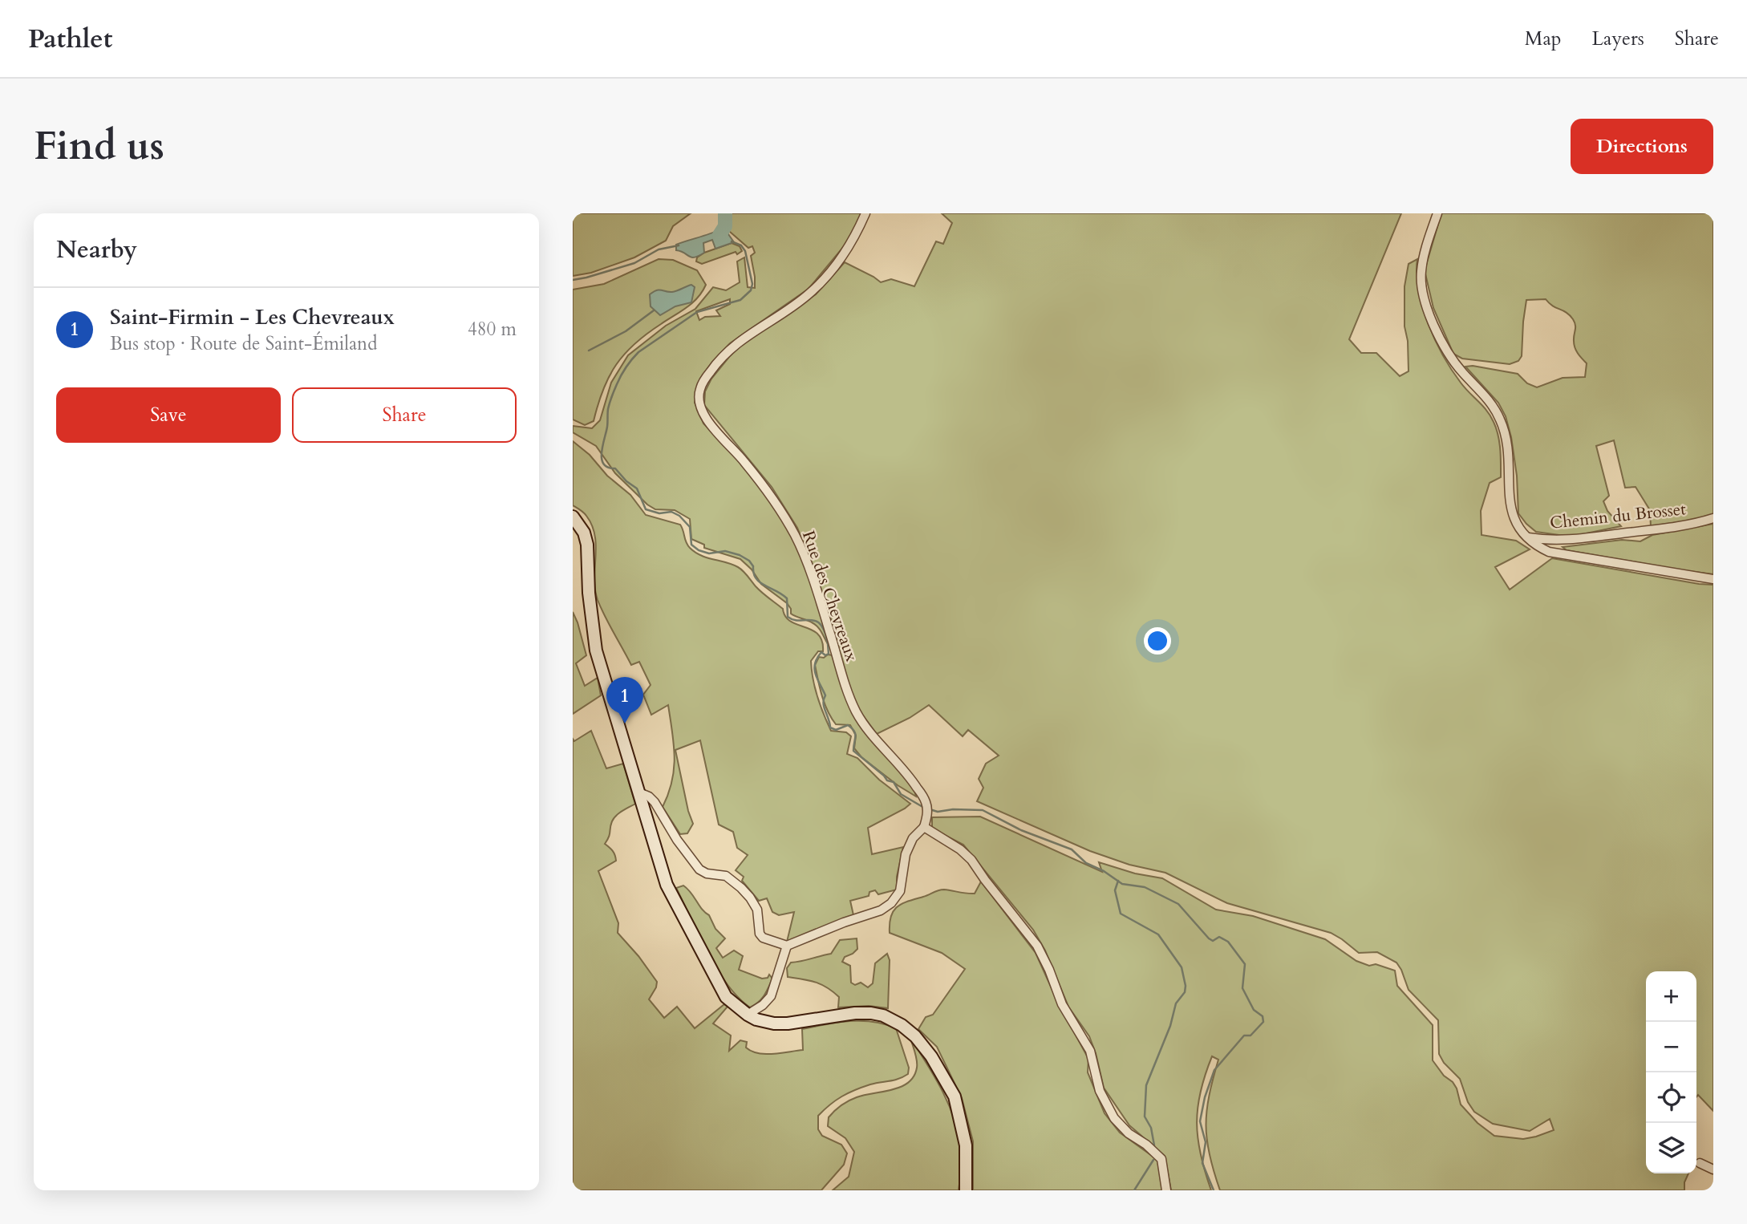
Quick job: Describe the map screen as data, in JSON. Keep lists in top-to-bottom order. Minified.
{"streets":{"street":["Chemin du Brosset","Rue des Chevreaux"]},"page":{"header":"Pathlet","nav":["Map","Layers","Share"],"buttons":["Directions",["Save","Share"]],"title":"Find us","heading":"Nearby","list":[{"mark":"1","name":"Saint-Firmin - Les Chevreaux","note":"Bus stop · Route de Saint-Émiland","value":"480 m"}],"pins":"1","map_buttons":["+","−"]}}
